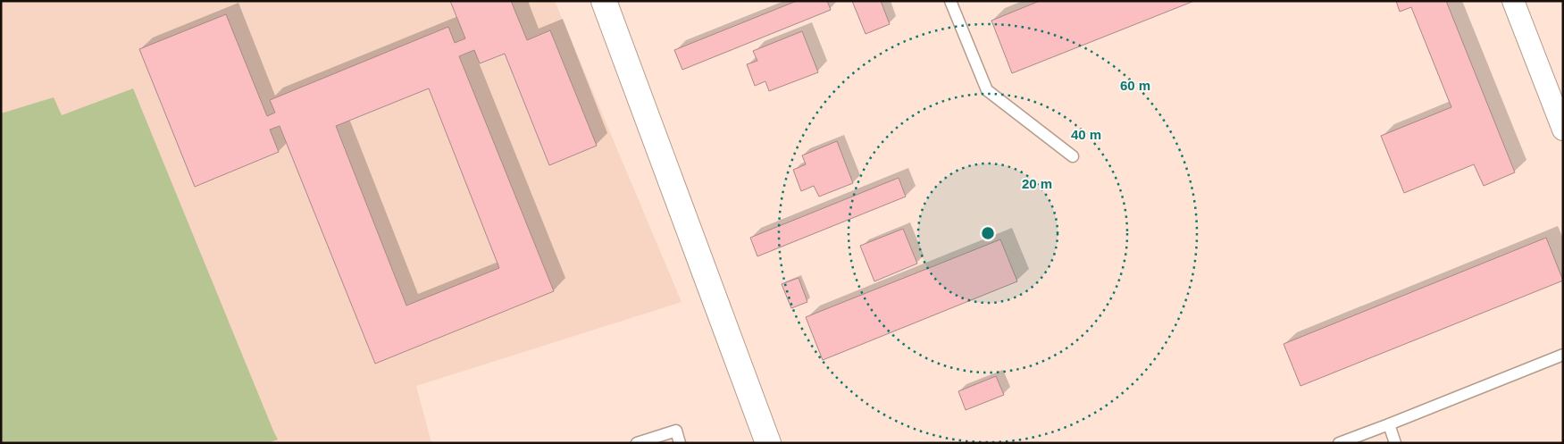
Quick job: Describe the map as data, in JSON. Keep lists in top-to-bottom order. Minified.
{"rings":["60 m","40 m","20 m"]}
